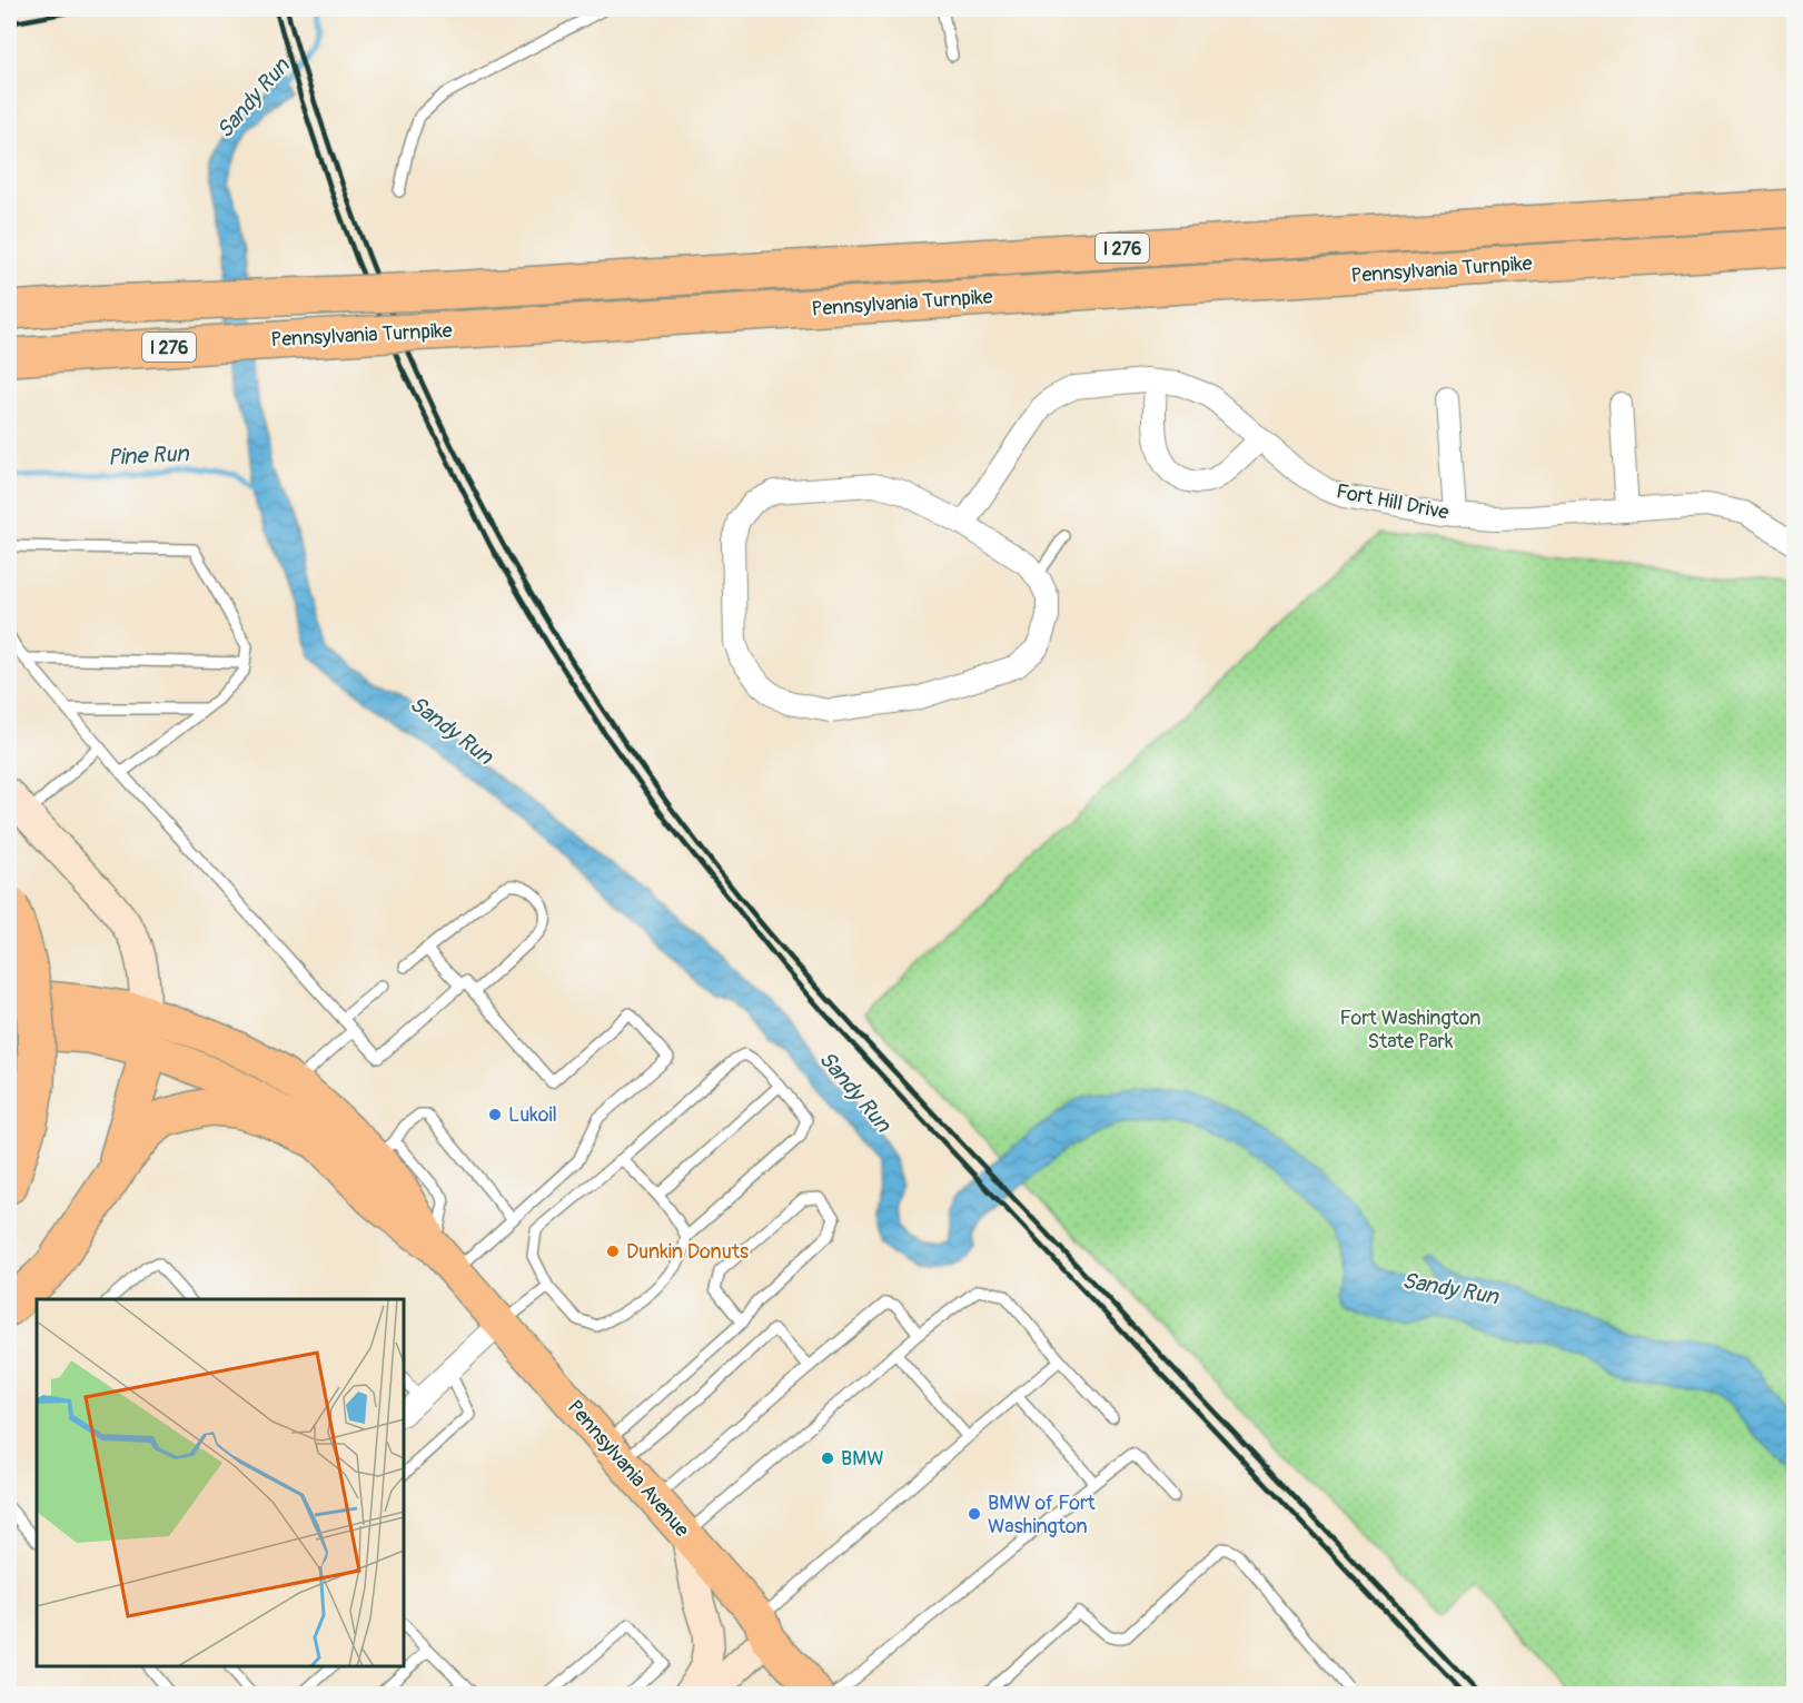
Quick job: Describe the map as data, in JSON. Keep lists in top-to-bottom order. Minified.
{"streets":{"highway":["I 276","Pennsylvania Turnpike"],"main road":["Pennsylvania Avenue"],"street":["Fort Hill Drive"]},"water":["Sandy Run","Pine Run"],"parks":["Fort Washington State Park"],"places":["Lukoil","Dunkin Donuts","BMW","BMW of Fort Washington"]}
